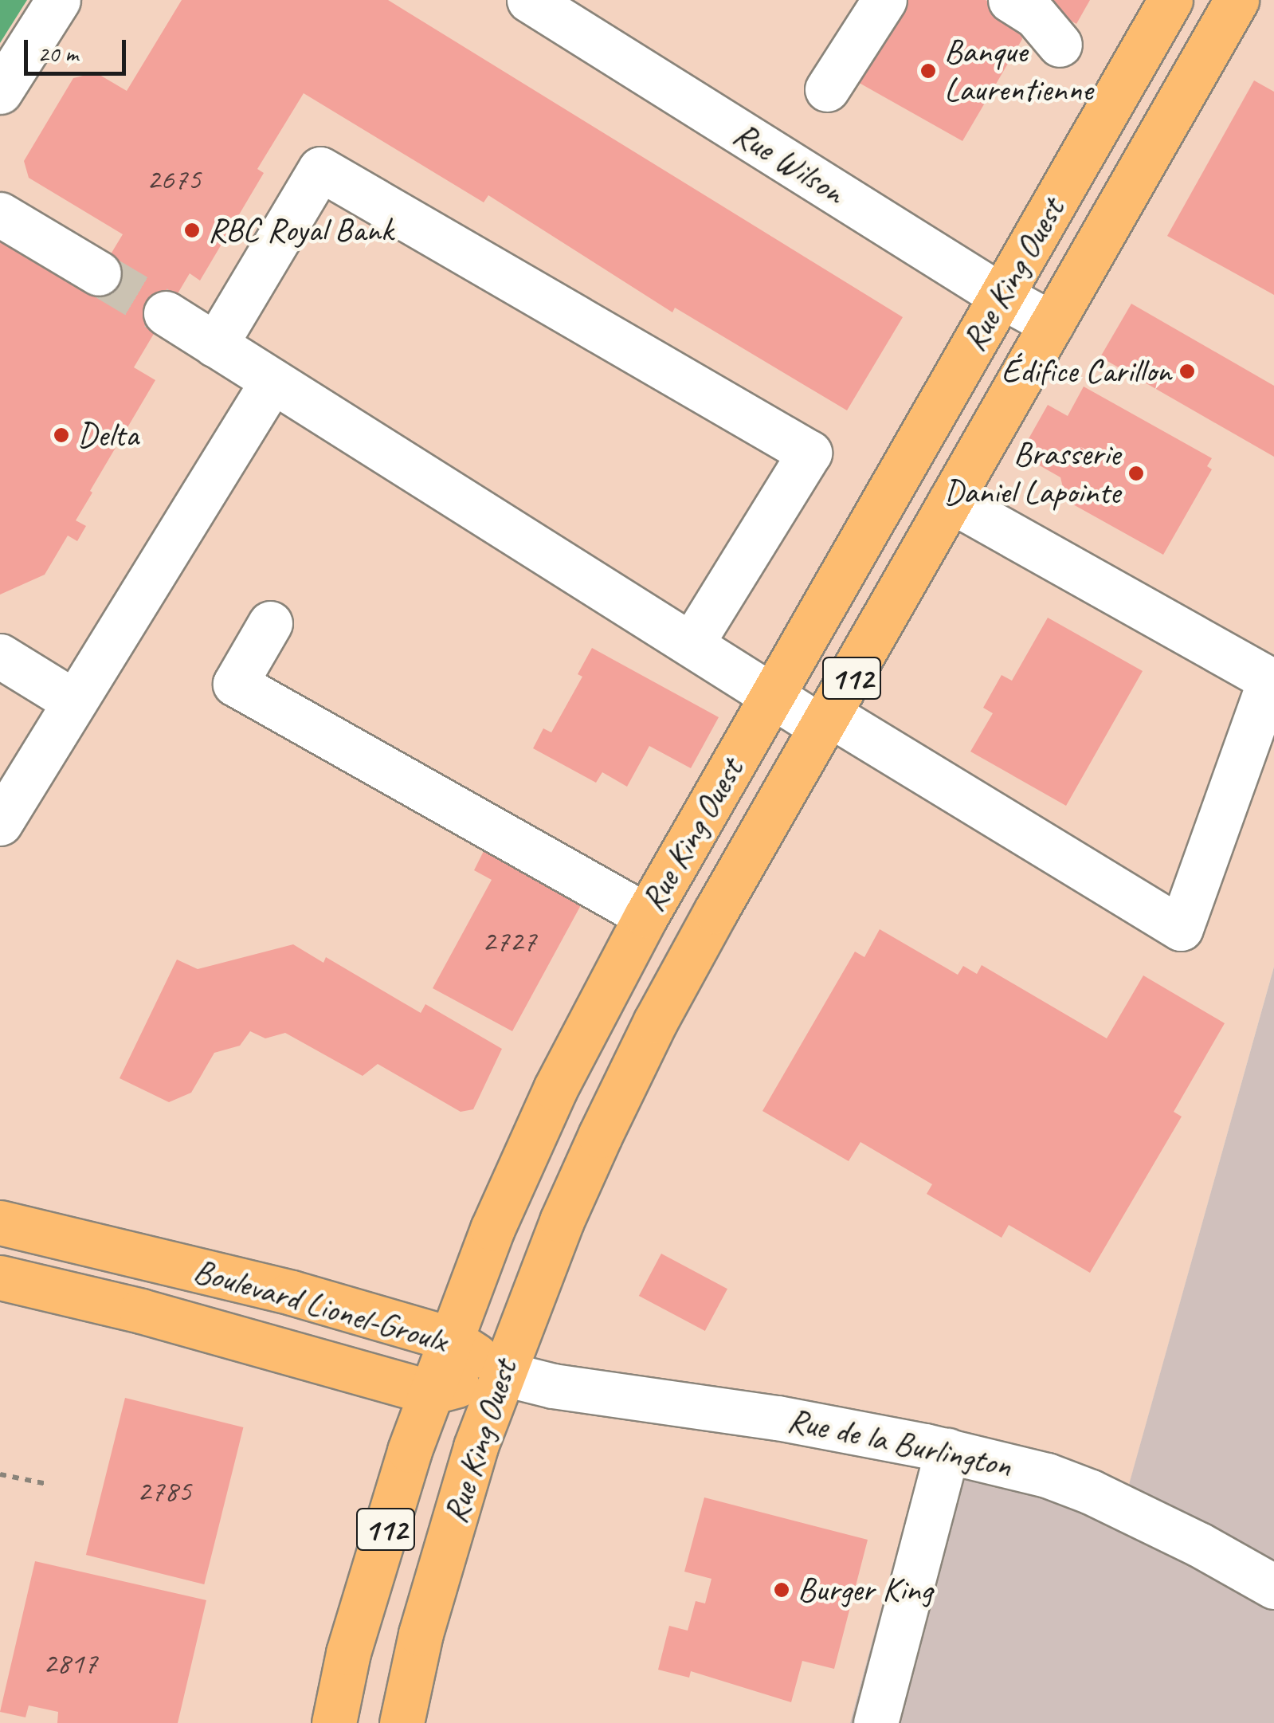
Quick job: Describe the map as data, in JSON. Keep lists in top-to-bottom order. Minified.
{"streets":{"main road":["Rue King Ouest","112","Boulevard Lionel-Groulx"],"street":["Rue Wilson","Rue de la Burlington"]},"crossings":[["Rue Wilson","Rue King Ouest"],["Rue King Ouest","Boulevard Lionel-Groulx"],["Rue King Ouest","Rue de la Burlington"],["Boulevard Lionel-Groulx","Rue de la Burlington"]],"places":["Banque Laurentienne","RBC Royal Bank","Édifice Carillon","Delta","Brasserie Daniel Lapointe","Burger King"],"house_numbers":["2675","2727","2785","2817"],"scale_bar":"20 m"}
